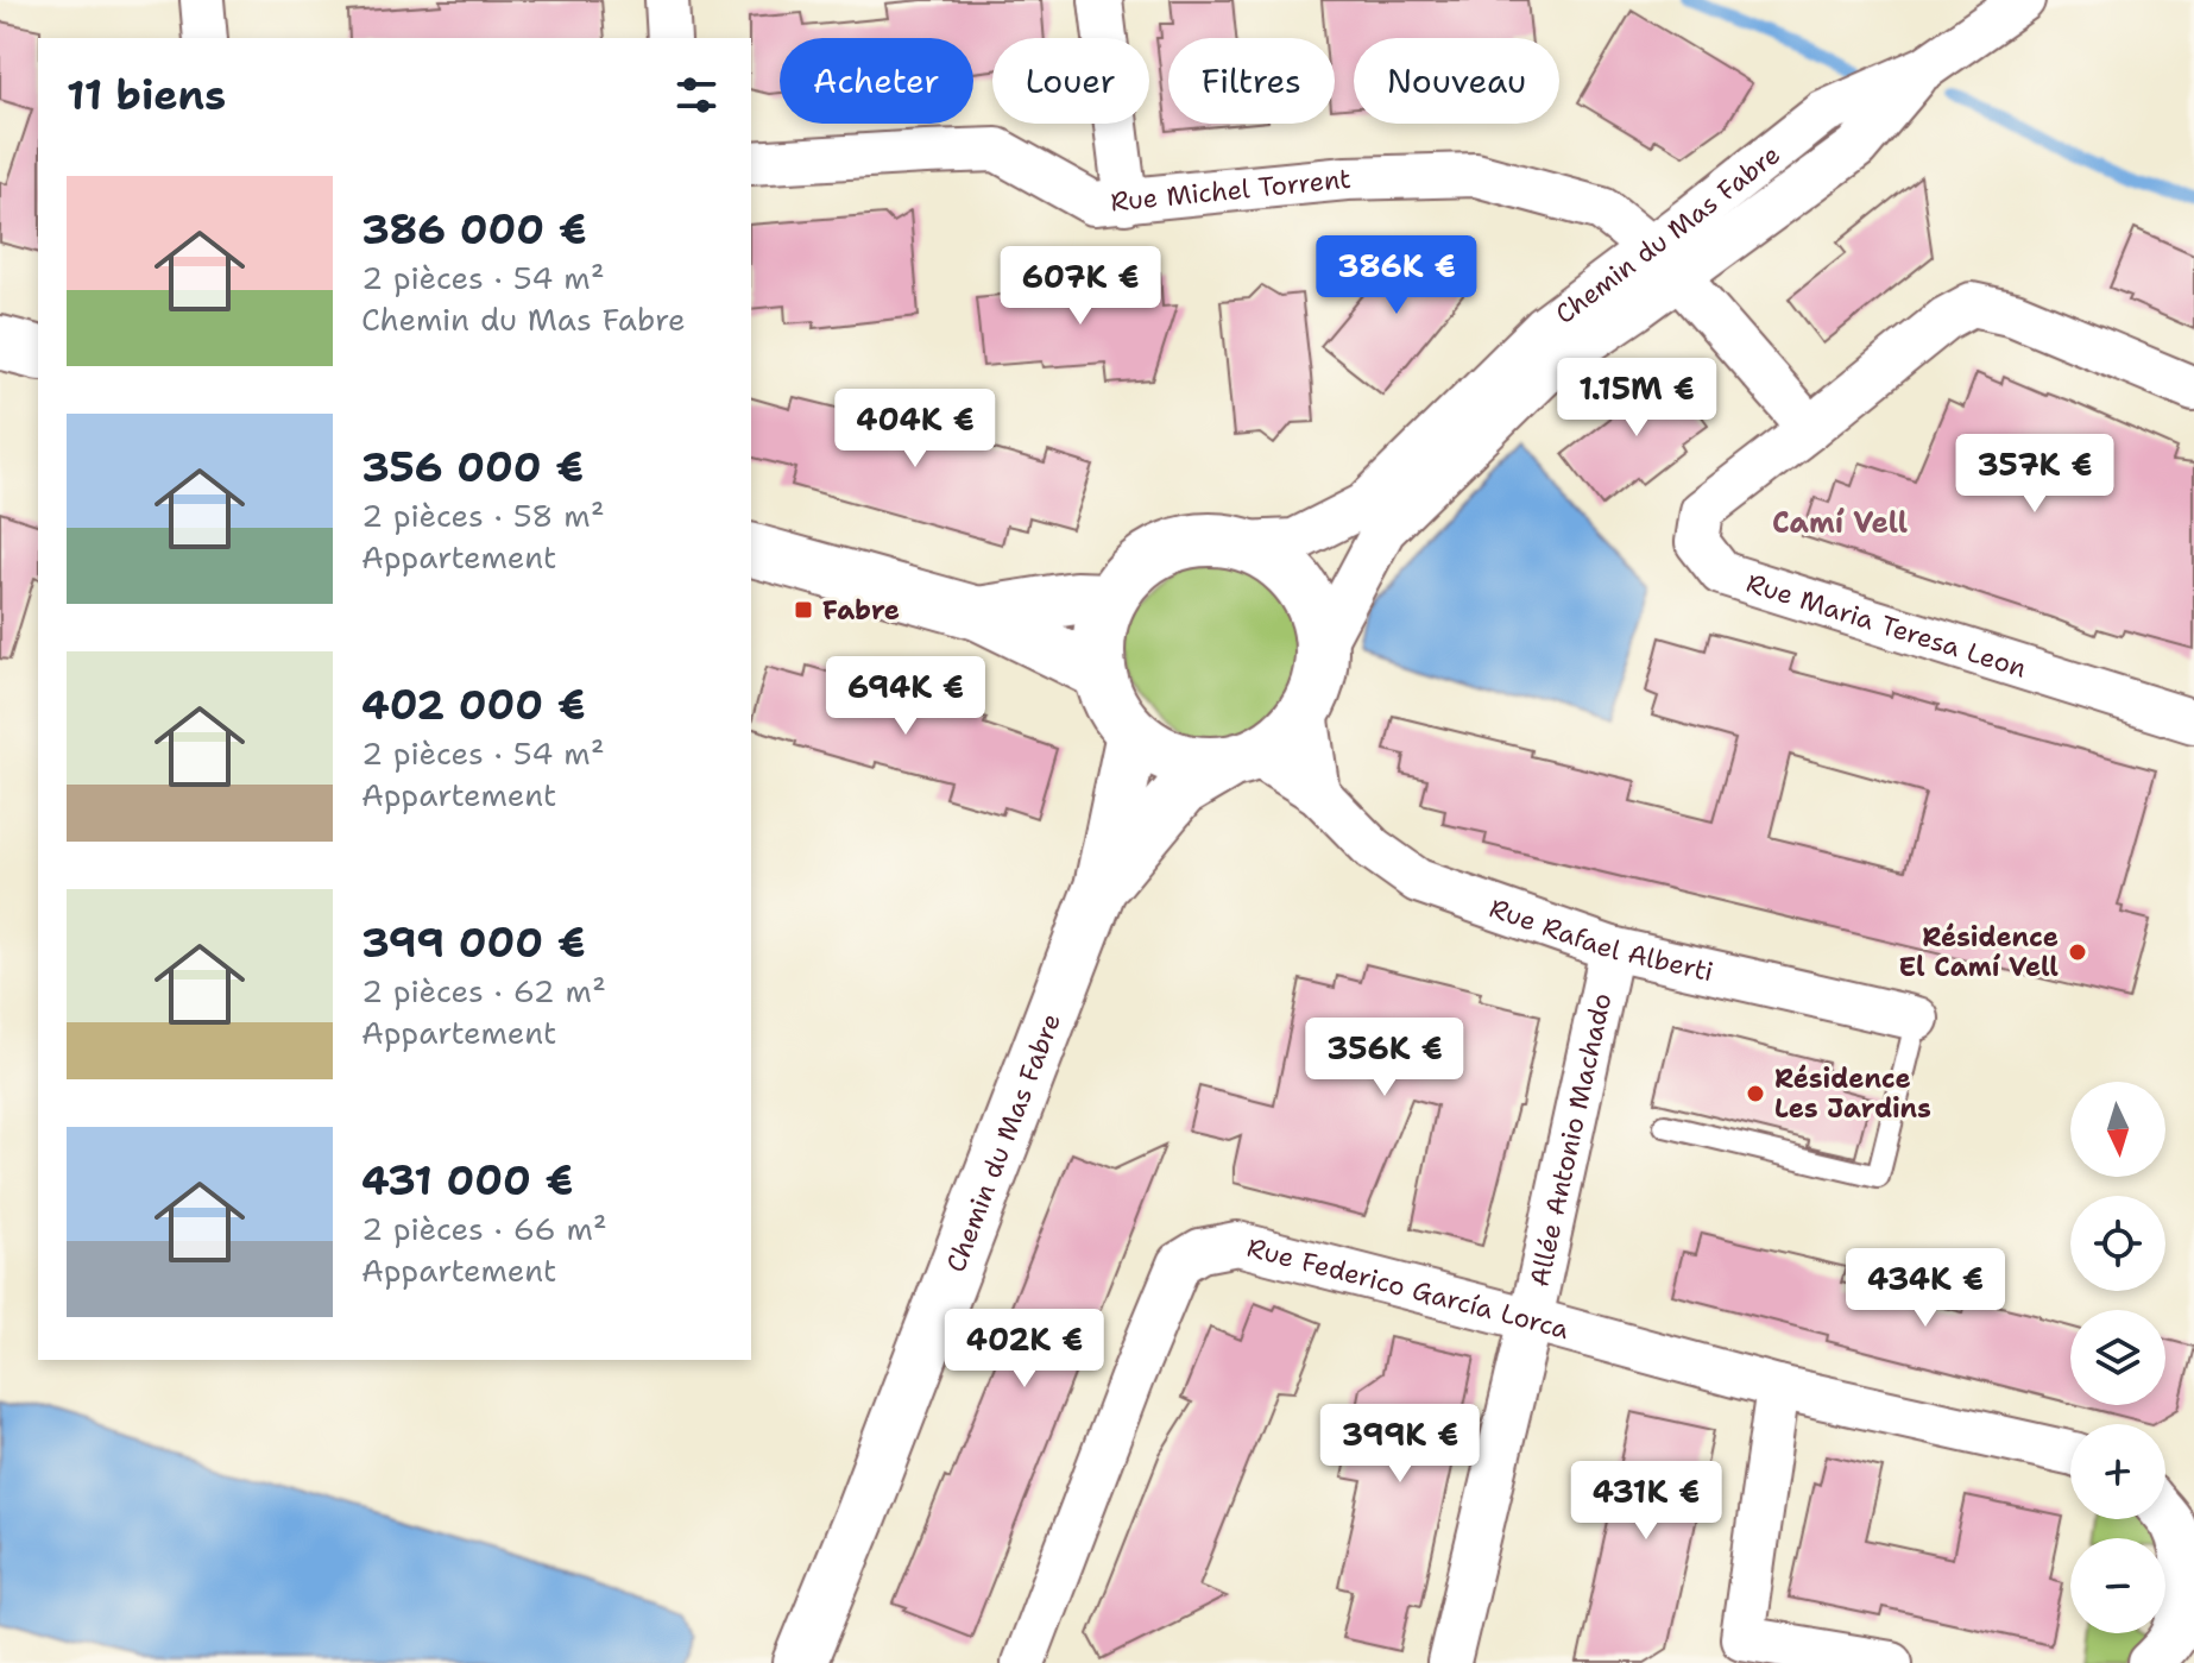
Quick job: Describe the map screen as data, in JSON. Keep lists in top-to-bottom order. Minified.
{"streets":{"street":["Rue Michel Torrent","Chemin du Mas Fabre","Rue Maria Teresa Leon","Rue Rafael Alberti","Allée Antonio Machado","Rue Federico García Lorca"]},"crossings":[["Rue Michel Torrent","Chemin du Mas Fabre"],["Chemin du Mas Fabre","Rue Rafael Alberti"],["Rue Rafael Alberti","Allée Antonio Machado"],["Allée Antonio Machado","Rue Federico García Lorca"]],"districts":["Camí Vell"],"places":{"transit":["Fabre"],"other":["Résidence El Camí Vell","Résidence Les Jardins"]},"north":"bottom","page":{"chip":["Acheter","Louer","Filtres","Nouveau"],"heading":"11 biens","list":[{"name":"386 000 €","note":"2 pièces · 54 m² · Chemin du Mas Fabre"},{"name":"356 000 €","note":"2 pièces · 58 m² · Appartement"},{"name":"402 000 €","note":"2 pièces · 54 m² · Appartement"},{"name":"399 000 €","note":"2 pièces · 62 m² · Appartement"},{"name":"431 000 €","note":"2 pièces · 66 m² · Appartement"}],"price":["386K €","607K €","1.15M €","404K €","357K €","694K €","356K €","434K €","402K €","399K €","431K €"],"map_buttons":["+","−"]}}
